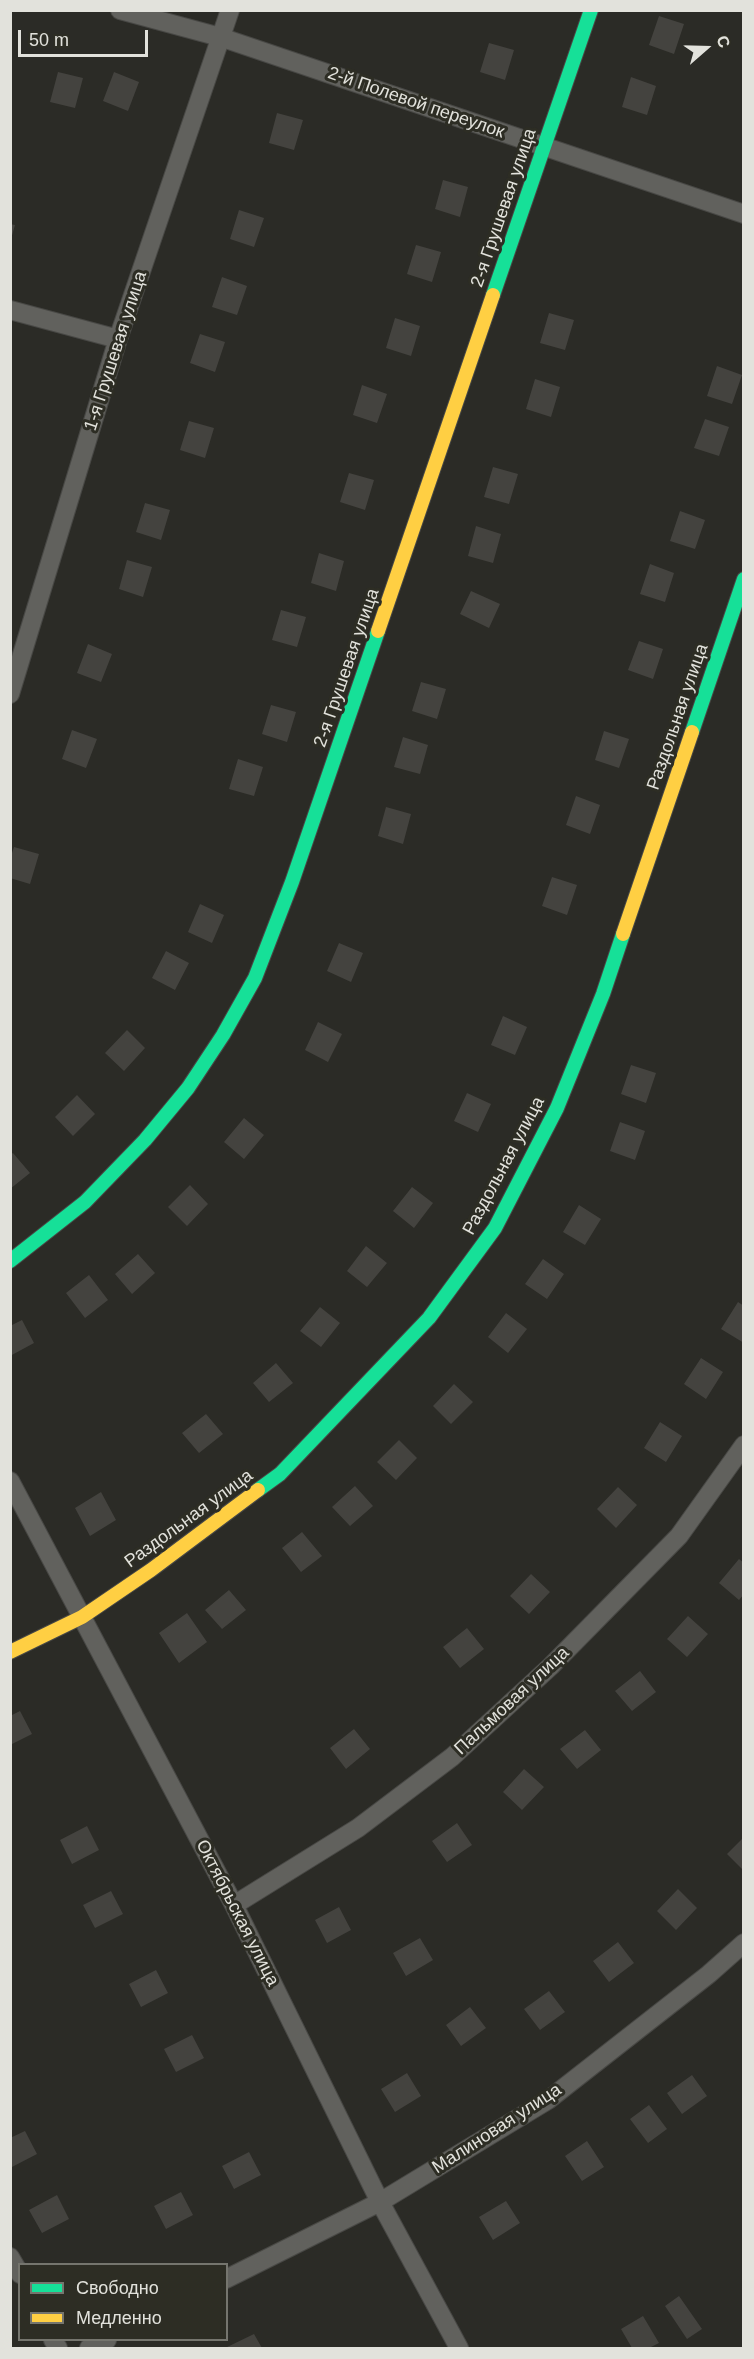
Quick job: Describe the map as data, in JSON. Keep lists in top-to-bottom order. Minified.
{"streets":{"street":["2-й Полевой переулок","2-я Грушевая улица","1-я Грушевая улица","Раздольная улица","Пальмовая улица","Октябрьская улица","Малиновая улица"]},"crossings":[["2-й Полевой переулок","2-я Грушевая улица"],["2-й Полевой переулок","1-я Грушевая улица"],["Раздольная улица","Октябрьская улица"],["Пальмовая улица","Октябрьская улица"],["Октябрьская улица","Малиновая улица"]],"legend":["Свободно","Медленно"],"scale_bar":"50 m","north":"right"}
